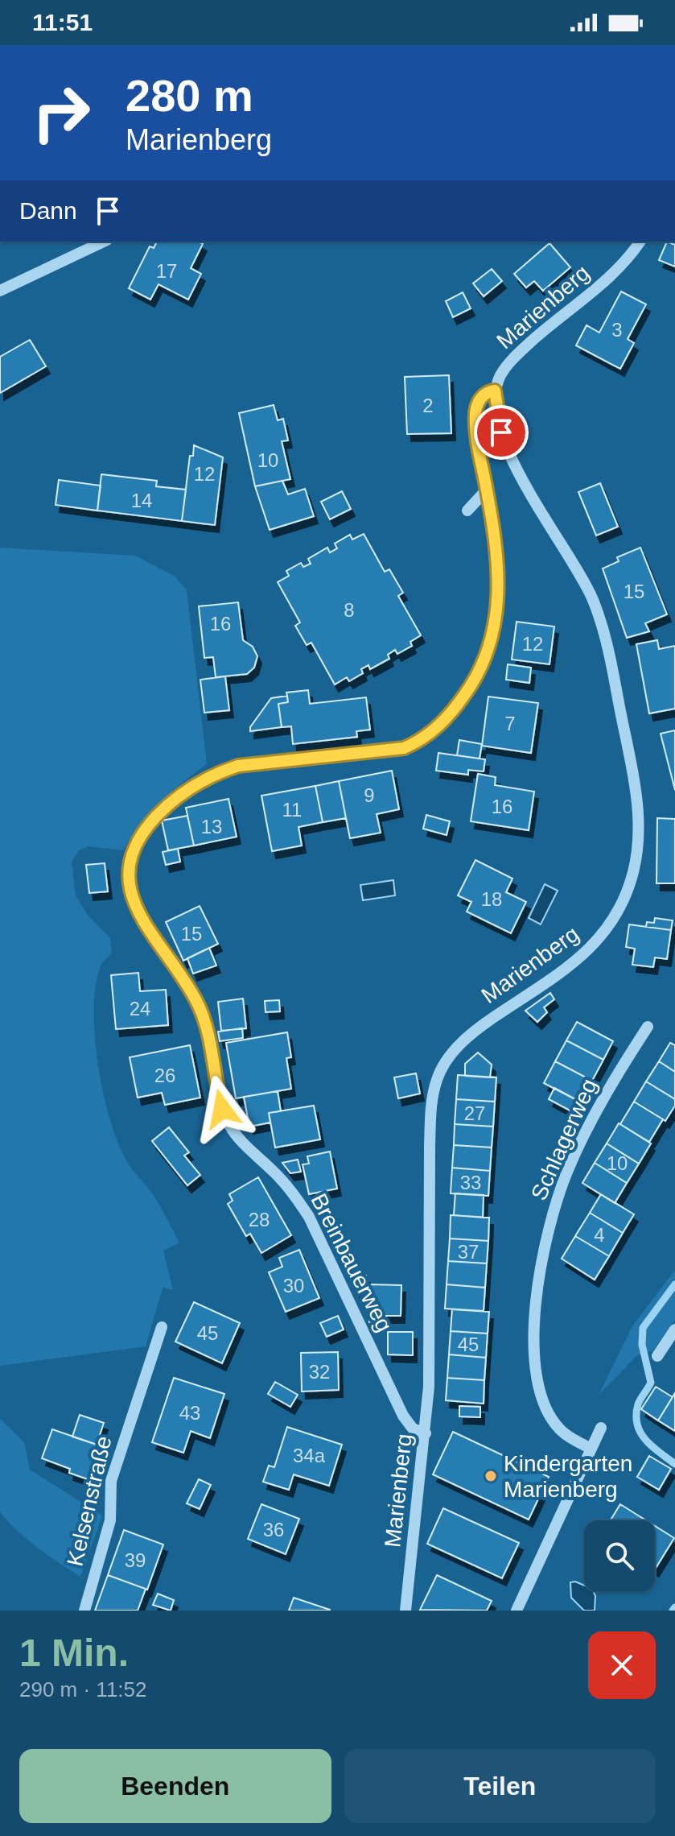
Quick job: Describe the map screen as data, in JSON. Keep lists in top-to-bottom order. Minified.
{"streets":{"street":["Marienberg","Schlagerweg","Breinbauerweg","Kelsenstraße"]},"crossings":[["Marienberg","Breinbauerweg"]],"places":["Kindergarten Marienberg"],"house_numbers":["17","3","2","10","12","14","15","8","16","12","7","9","16","11","13","18","15","24","26","27","10","33","28","4","37","30","45","45","32","43","34a","36","39"],"page":{"status":"11:51","turn":["280 m","Marienberg"],"then":"Dann","heading":["1 Min.","290 m · 11:52"],"buttons":["Beenden","Teilen"]}}
